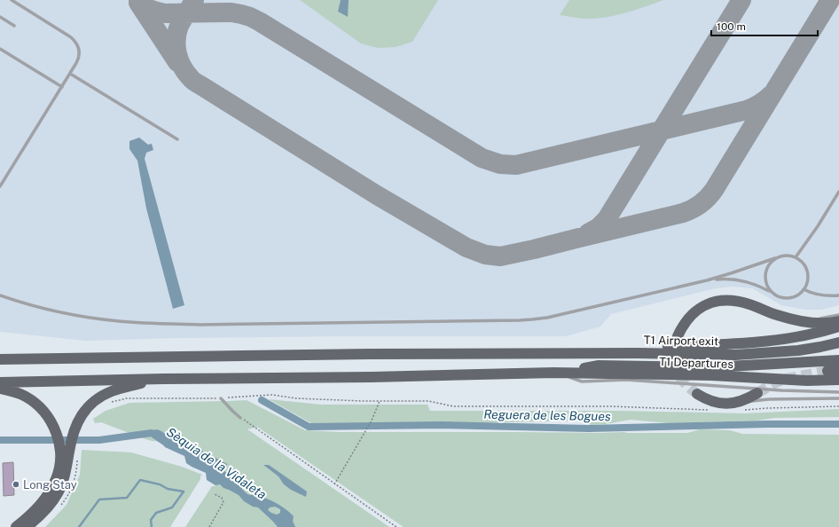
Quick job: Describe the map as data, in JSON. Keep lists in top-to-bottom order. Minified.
{"streets":{"main road":["T1 Airport exit","T1 Departures"]},"water":["Reguera de les Bogues","Sèquia de la Vidaleta"],"places":["Long Stay"],"scale_bar":"100 m"}
